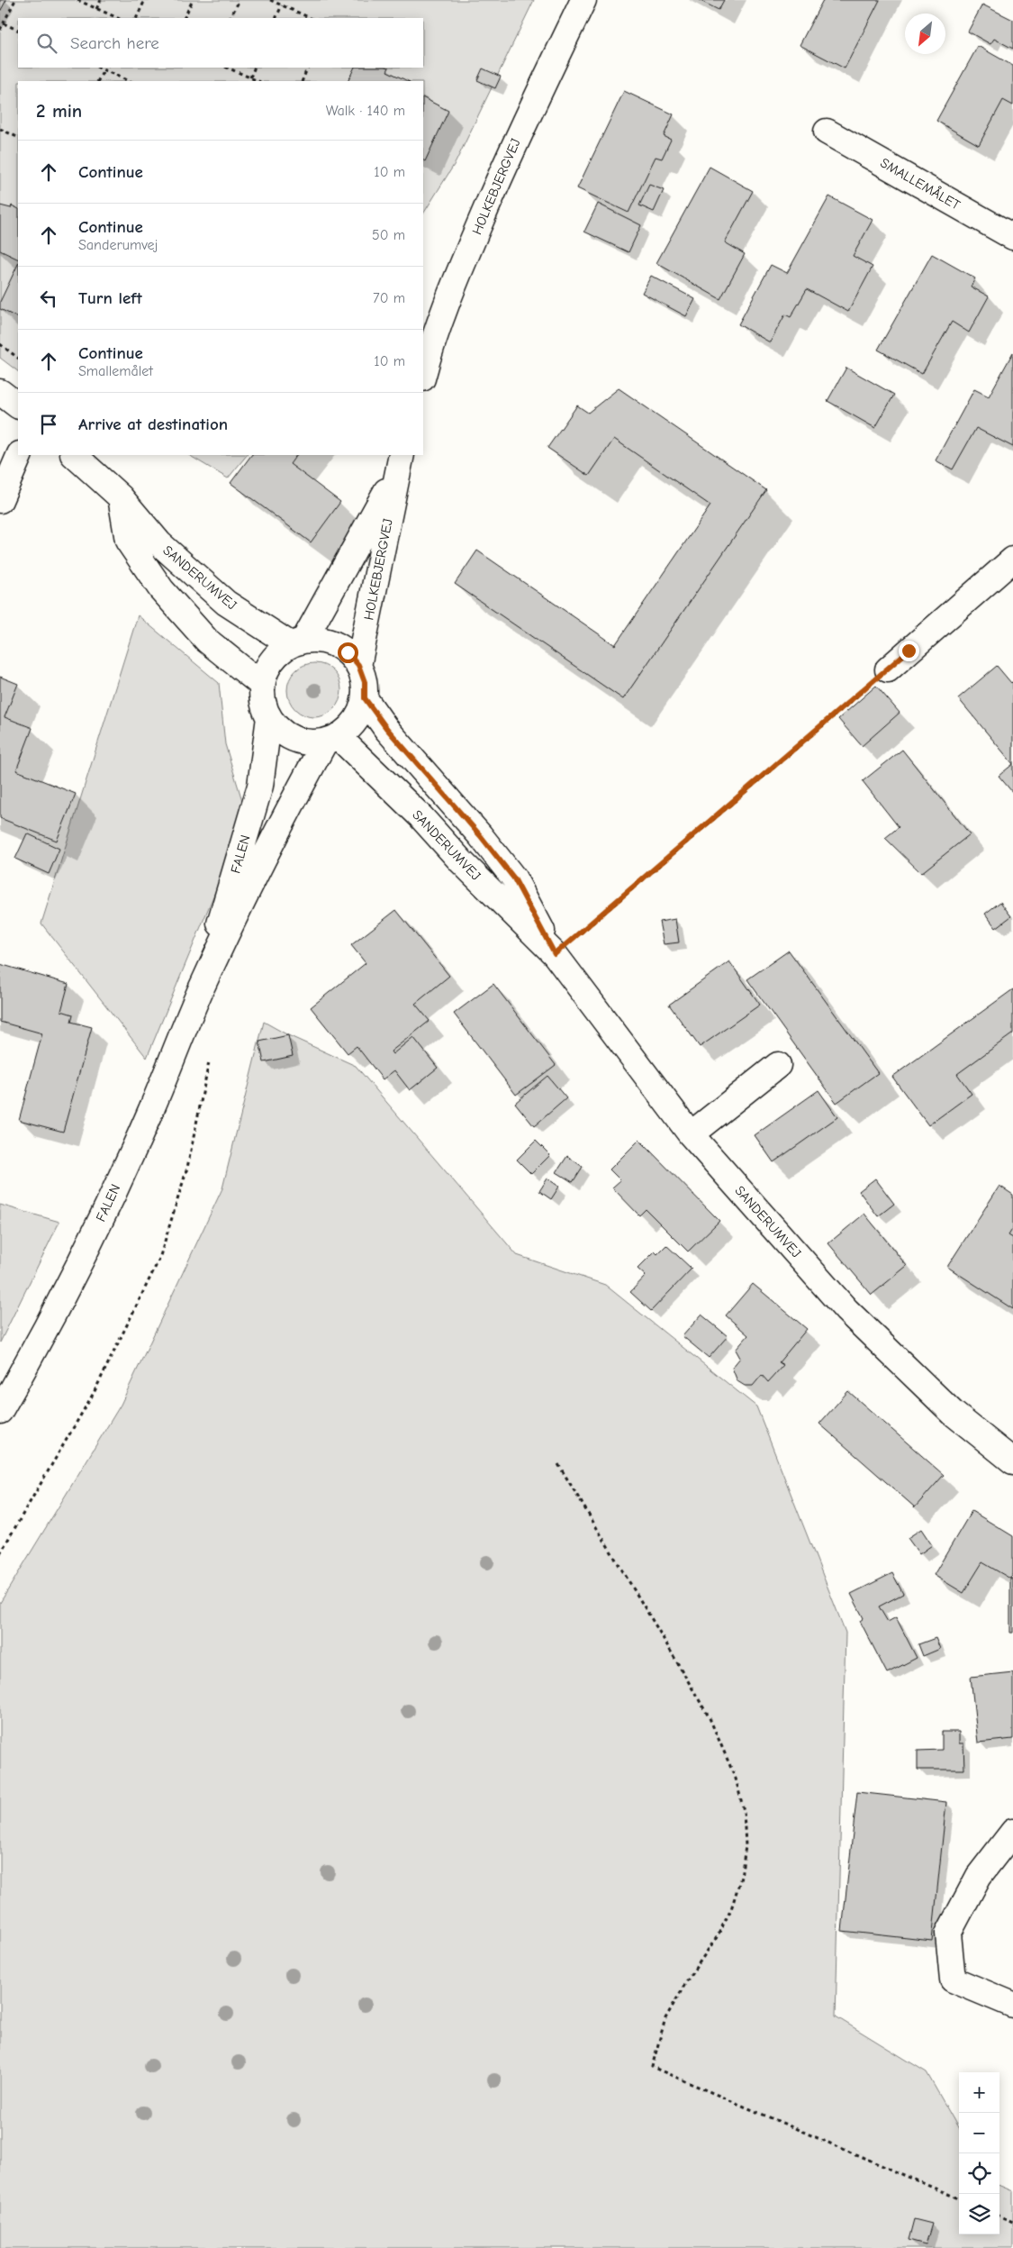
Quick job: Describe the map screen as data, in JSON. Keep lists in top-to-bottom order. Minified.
{"streets":{"street":["SMALLEMÅLET","HOLKEBJERGVEJ","SANDERUMVEJ","FALEN"]},"crossings":[["HOLKEBJERGVEJ","SANDERUMVEJ"],["HOLKEBJERGVEJ","FALEN"],["SANDERUMVEJ","FALEN"]],"north":"bottom left","page":{"search":"Search here","heading":["2 min","Walk · 140 m"],"list":[["Continue","10 m"],["Continue","Sanderumvej","50 m"],["Turn left","70 m"],["Continue","Smallemålet","10 m"],"Arrive at destination"],"map_buttons":["+","−"]}}
